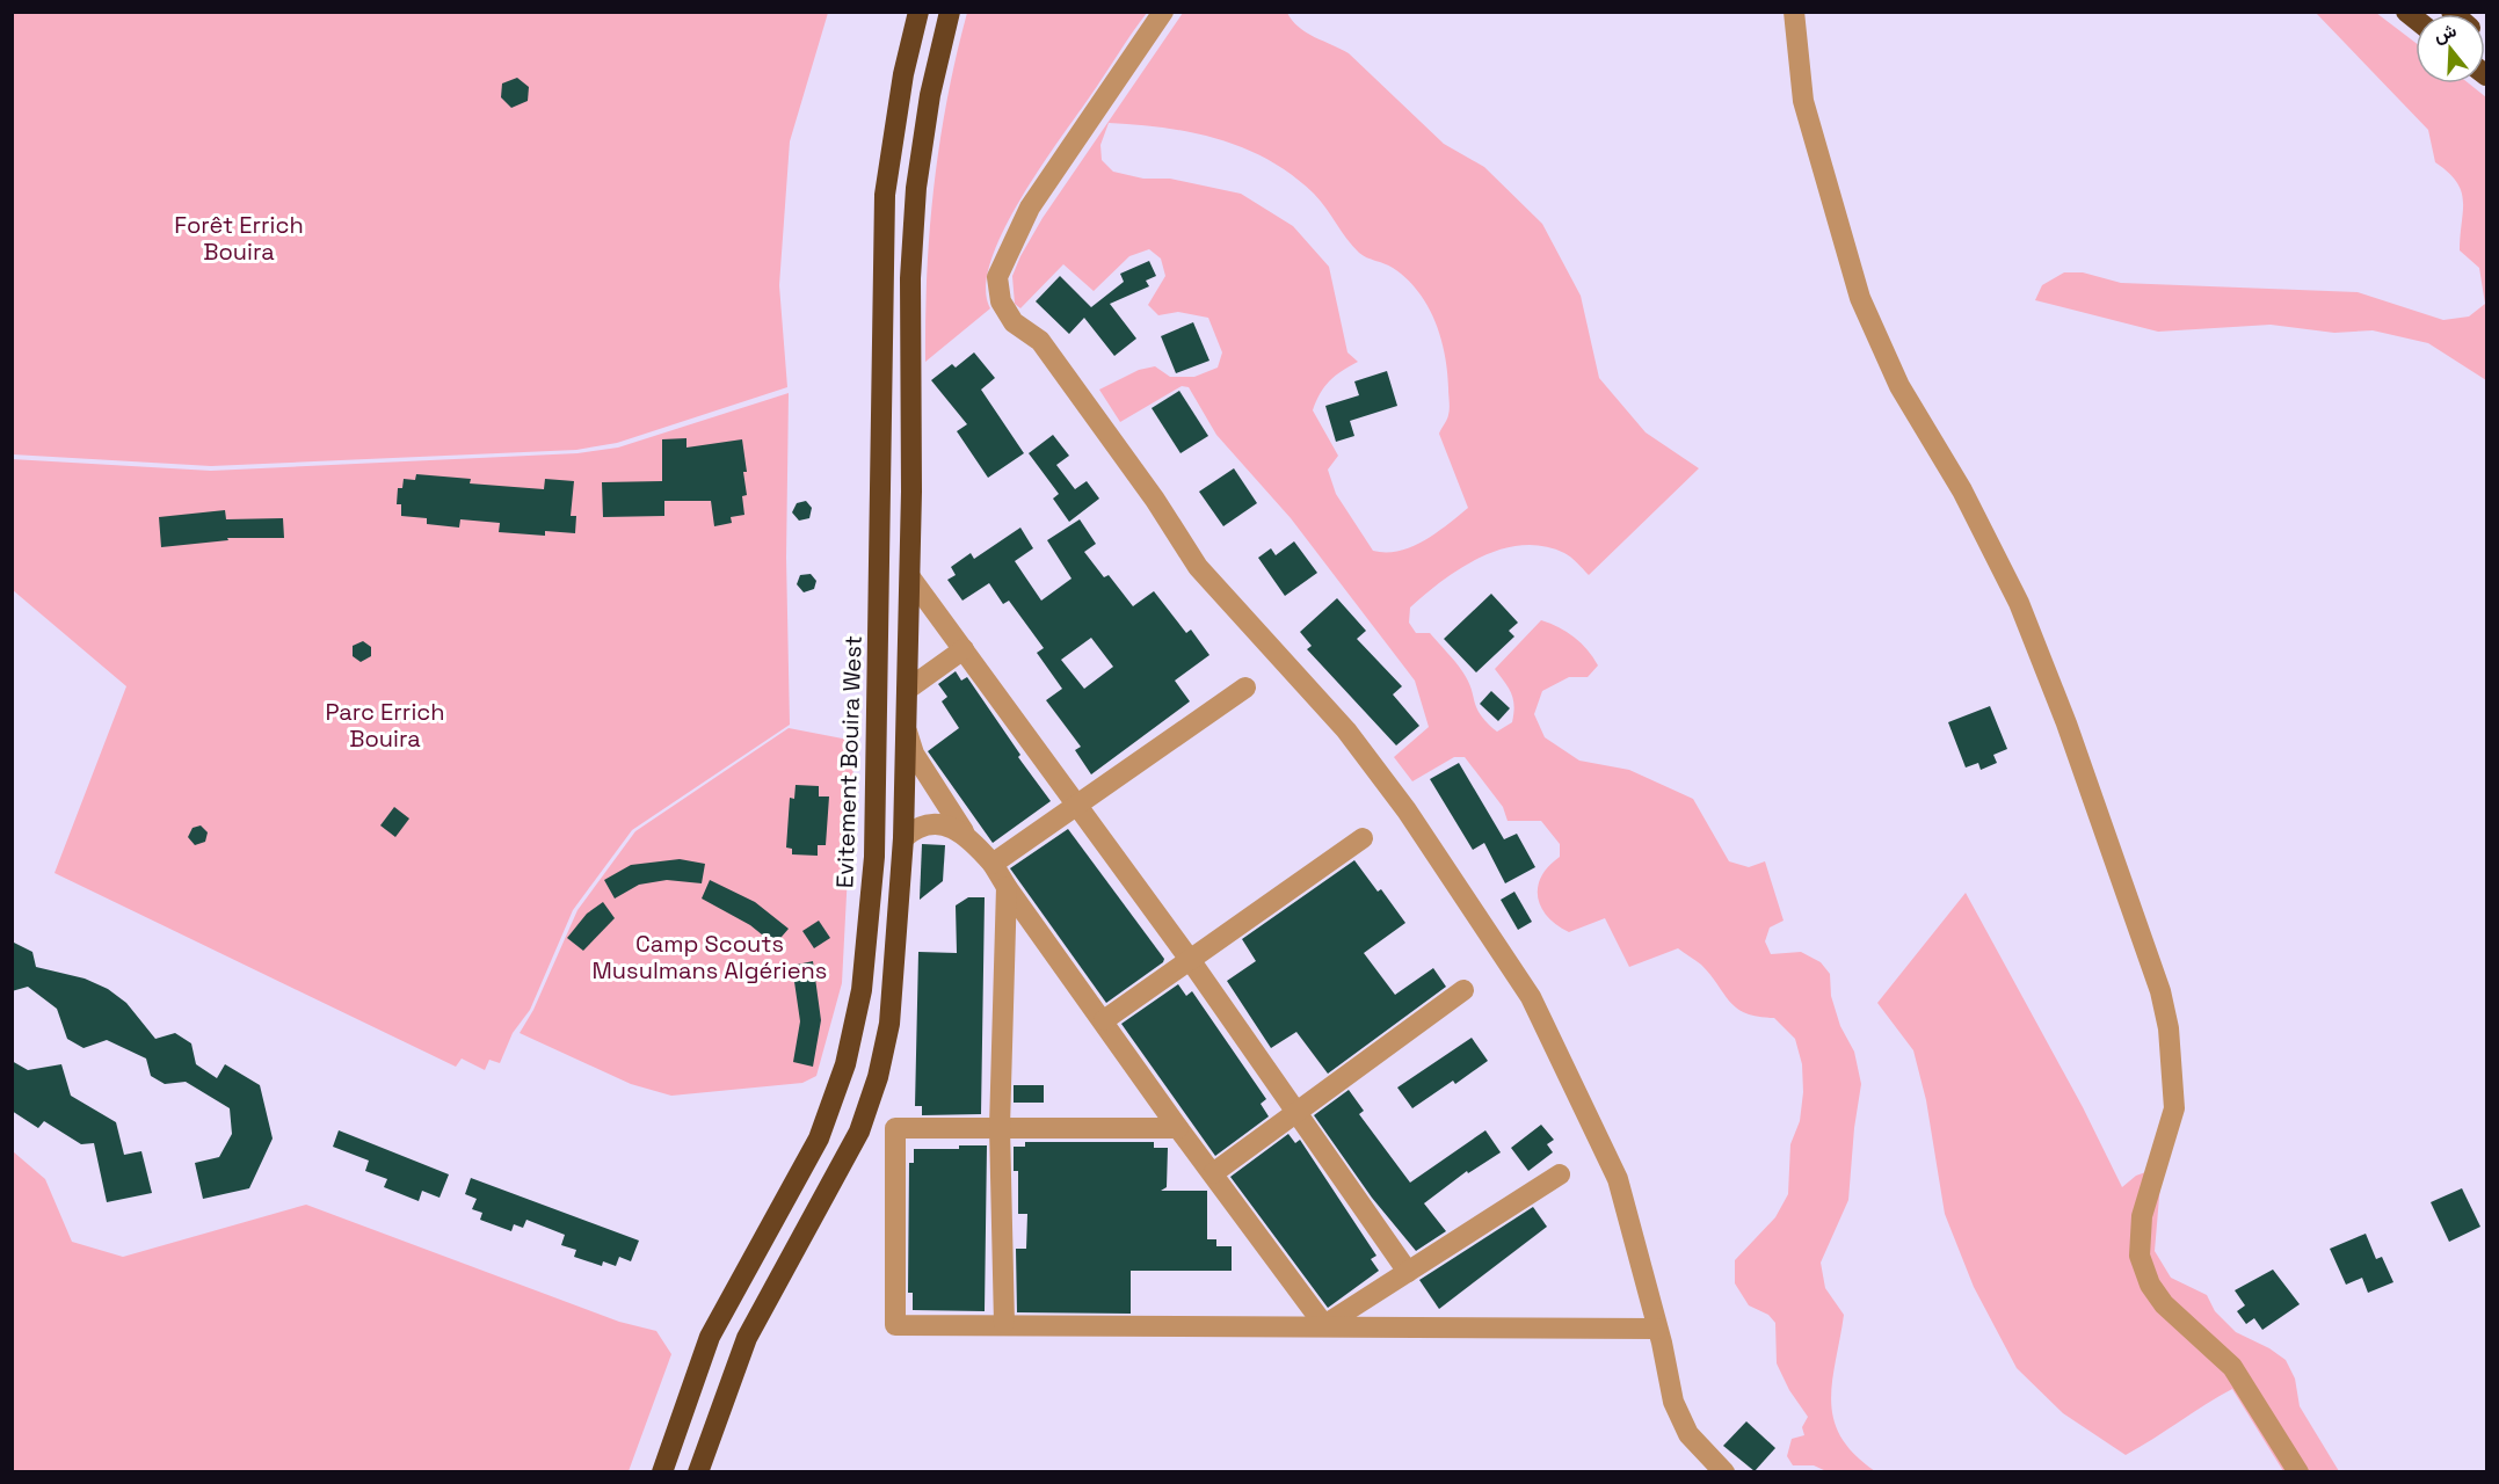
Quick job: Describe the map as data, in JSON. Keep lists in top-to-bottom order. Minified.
{"streets":{"highway":["Evitement Bouira West"]},"parks":["Forêt Errich Bouira","Parc Errich Bouira","Camp Scouts Musulmans Algériens"],"north":"top"}
